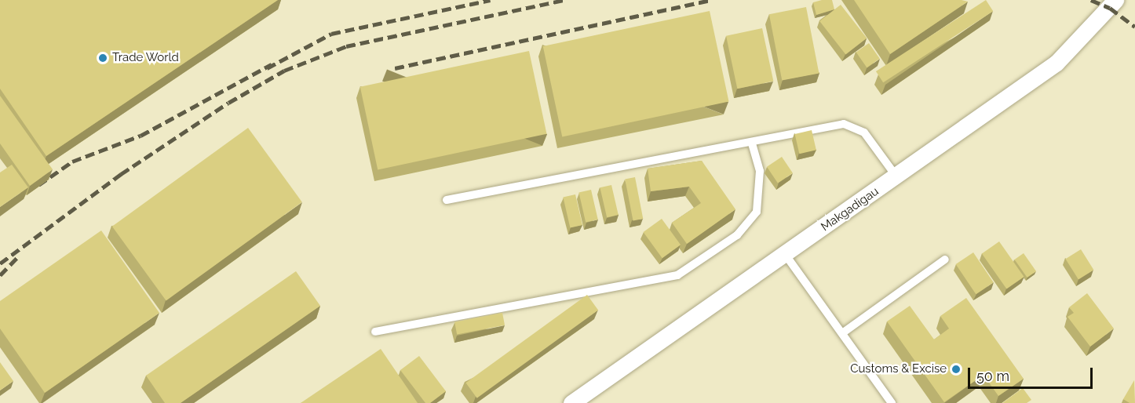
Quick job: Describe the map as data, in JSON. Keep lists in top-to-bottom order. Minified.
{"streets":{"street":["Makgadigau"]},"places":["Trade World","Customs & Excise"],"scale_bar":"50 m"}
